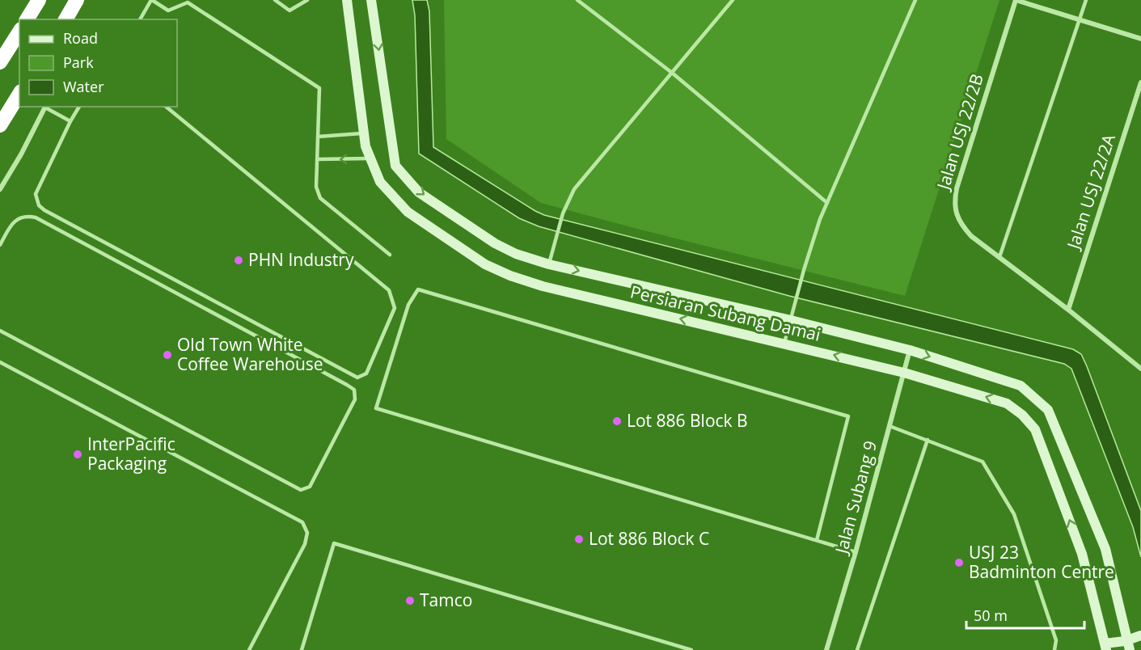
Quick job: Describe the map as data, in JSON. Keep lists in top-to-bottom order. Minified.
{"streets":{"street":["Jalan USJ 22/2B","Jalan USJ 22/2A","Persiaran Subang Damai","Jalan Subang 9"]},"crossings":[["Jalan USJ 22/2B","Jalan USJ 22/2A"],["Persiaran Subang Damai","Jalan Subang 9"]],"places":["PHN Industry","Old Town White Coffee Warehouse","Lot 886 Block B","InterPacific Packaging","Lot 886 Block C","USJ 23 Badminton Centre","Tamco"],"legend":["Road","Park","Water"],"scale_bar":"50 m"}
